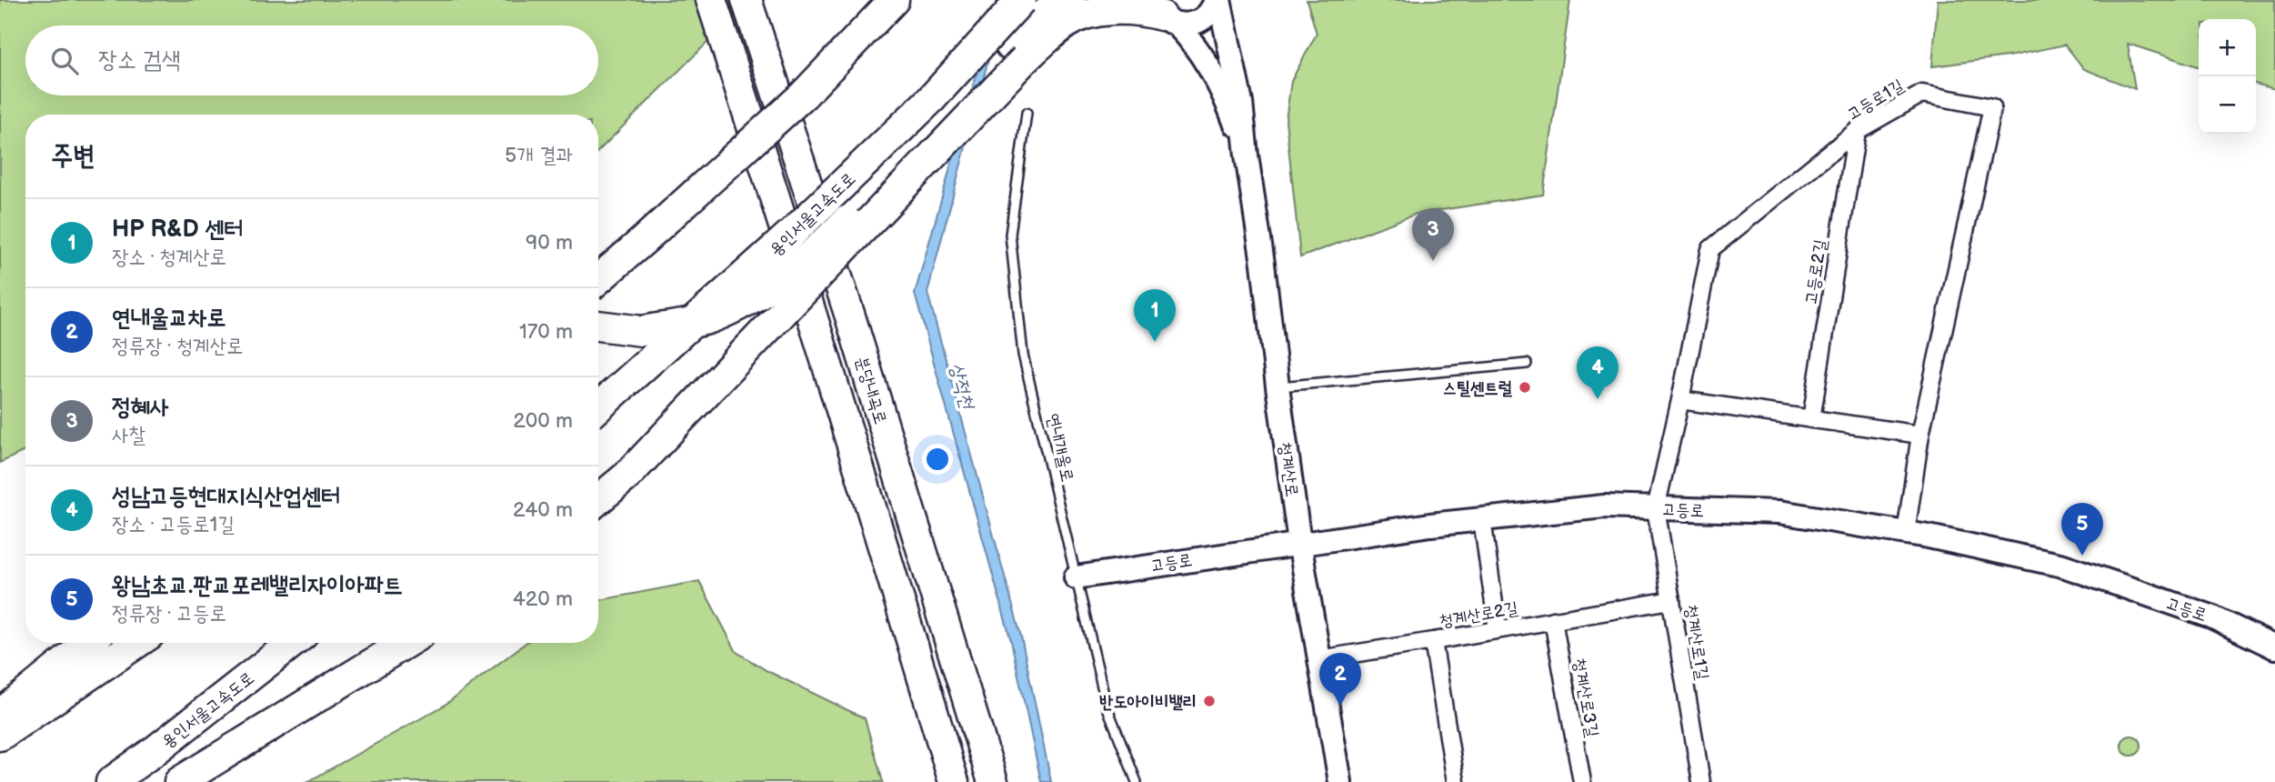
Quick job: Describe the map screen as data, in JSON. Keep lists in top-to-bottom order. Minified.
{"streets":{"highway":["용인서울고속도로","분당내곡로"],"street":["고등로1길","고등로2길","청계산로","고등로","청계산로2길","청계산로1길","청계산로3길"],"lane":["연내개울로"]},"crossings":[["고등로1길","고등로2길"],["고등로1길","고등로"],["고등로1길","청계산로1길"],["연내개울로","고등로"],["청계산로","고등로"],["고등로","청계산로1길"],["청계산로2길","청계산로1길"],["청계산로2길","청계산로3길"]],"water":["상적천"],"places":["스틸센트럴","반도아이비밸리"],"page":{"map_buttons":["+","−"],"search":"장소 검색","heading":["주변","5개 결과"],"list":[{"mark":"1","name":"HP R&D 센터","note":"장소 · 청계산로","value":"90 m"},{"mark":"2","name":"연내울교차로","note":"정류장 · 청계산로","value":"170 m"},{"mark":"3","name":"정혜사","note":"사찰","value":"200 m"},{"mark":"4","name":"성남고등현대지식산업센터","note":"장소 · 고등로1길","value":"240 m"},{"mark":"5","name":"왕남초교.판교포레밸리자이아파트","note":"정류장 · 고등로","value":"420 m"}],"pins":["3","1","4","5","2"]}}
